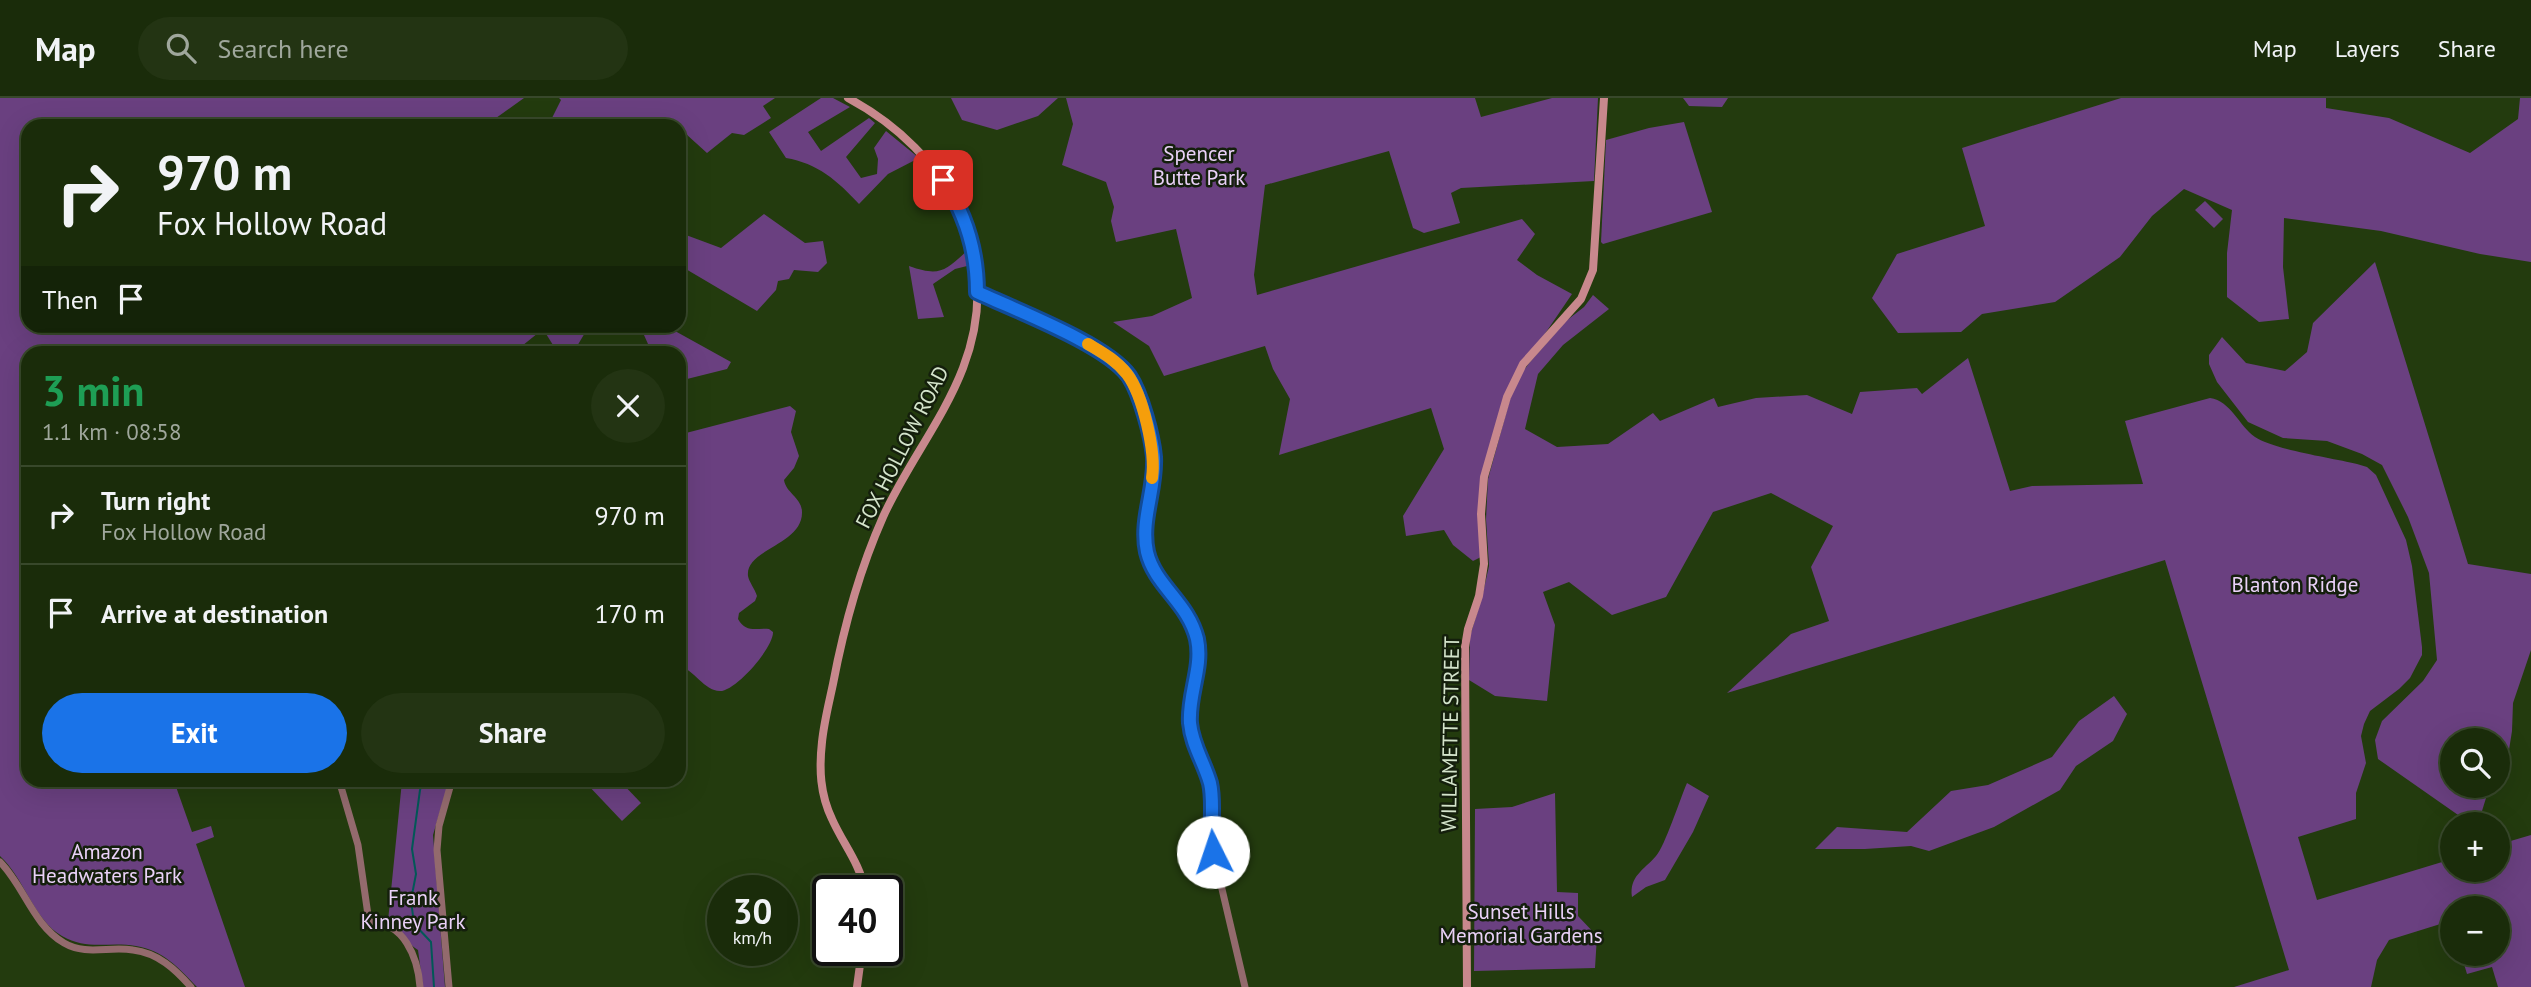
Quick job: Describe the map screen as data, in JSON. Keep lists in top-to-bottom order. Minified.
{"streets":{"main road":["FOX HOLLOW ROAD","WILLAMETTE STREET"]},"parks":["Spencer Butte Park","Blanton Ridge","Amazon Headwaters Park","Frank Kinney Park","Sunset Hills Memorial Gardens"],"page":{"header":"Map","search":"Search here","nav":["Map","Layers","Share"],"turn":["970 m","Fox Hollow Road"],"then":"Then","heading":["3 min","1.1 km · 08:58"],"list":[{"name":"Turn right","note":"Fox Hollow Road","value":"970 m"},{"name":"Arrive at destination","value":"170 m"}],"buttons":["Exit","Share"],"map_buttons":["+","−"],"speed":"30 km/h","limit":"40"}}
